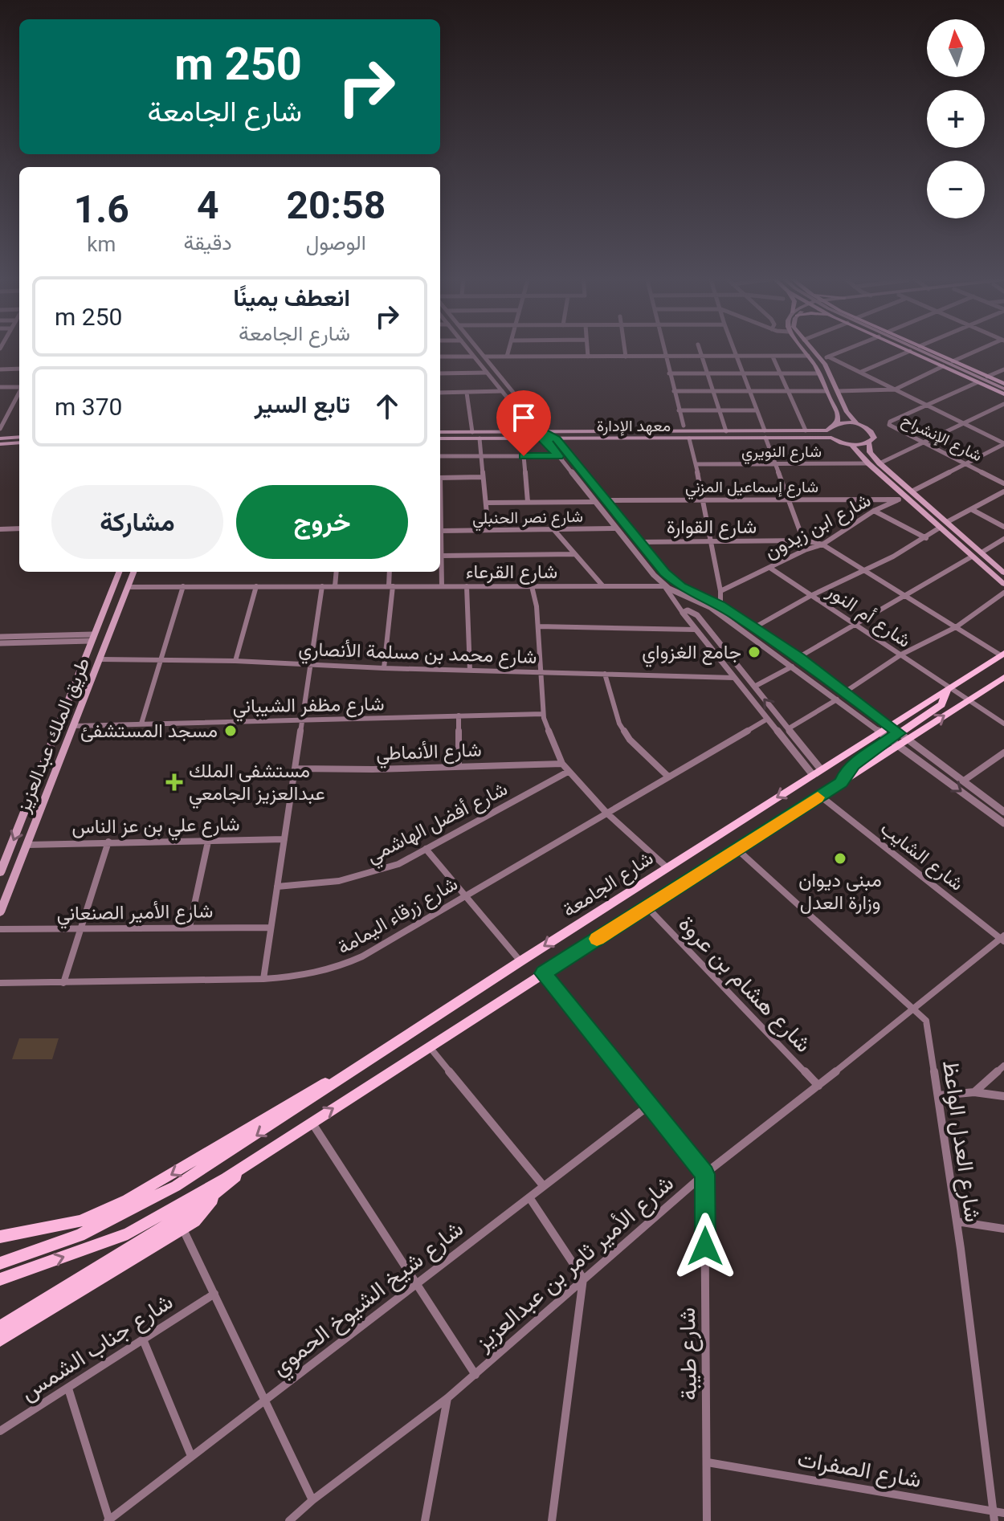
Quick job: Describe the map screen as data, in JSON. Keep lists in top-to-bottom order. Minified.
{"streets":{"main road":["معهد الإدارة","طريق الملك عبدالعزيز","شارع الجامعة"],"street":["شارع الإنشراح","شارع النويري","شارع إسماعيل المزني","شارع نصر الحنبلي","شارع ابن زيدون","شارع القوارة","شارع القرعاء","شارع أم النور","شارع محمد بن مسلمة الأنصاري","شارع مظفر الشيباني","شارع الأنماطي","شارع أفضل الهاشمي","شارع علي بن عز الناس","شارع الشايب","شارع الأمير الصنعاني","شارع زرقاء اليمامة","شارع هشام بن عروة","شارع العدل الواعظ","شارع الأمير ثامر بن عبدالعزيز","شارع شيخ الشيوخ الحموي","شارع جناب الشمس","شارع طيبة","شارع الصفرات"]},"crossings":[["شارع إسماعيل المزني","شارع ابن زيدون"],["شارع ابن زيدون","شارع القوارة"],["شارع ابن زيدون","شارع أم النور"],["شارع القوارة","شارع الجامعة"],["شارع القرعاء","طريق الملك عبدالعزيز"],["شارع أم النور","شارع الجامعة"],["شارع محمد بن مسلمة الأنصاري","طريق الملك عبدالعزيز"],["شارع مظفر الشيباني","طريق الملك عبدالعزيز"],["طريق الملك عبدالعزيز","شارع علي بن عز الناس"],["شارع الشايب","شارع الجامعة"],["شارع الشايب","شارع الأمير ثامر بن عبدالعزيز"],["شارع الجامعة","شارع هشام بن عروة"],["شارع الجامعة","شارع العدل الواعظ"],["شارع هشام بن عروة","شارع الأمير ثامر بن عبدالعزيز"],["شارع العدل الواعظ","شارع الأمير ثامر بن عبدالعزيز"],["شارع العدل الواعظ","شارع الصفرات"],["شارع الأمير ثامر بن عبدالعزيز","شارع طيبة"],["شارع طيبة","شارع الصفرات"]],"places":{"other":["جامع الغزواي","مسجد المستشفئ","مبنى ديوان وزارة العدل"],"health":["مستشفى الملك عبدالعزيز الجامعي"]},"north":"top","page":{"map_buttons":["+","−"],"turn":["250 m","شارع الجامعة"],"eta":["20:58","الوصول","4","دقيقة","1.6","km"],"list":[{"name":"انعطف يمينًا","note":"شارع الجامعة","value":"250 m"},{"name":"تابع السير","value":"370 m"}],"buttons":["خروج","مشاركة"]}}
